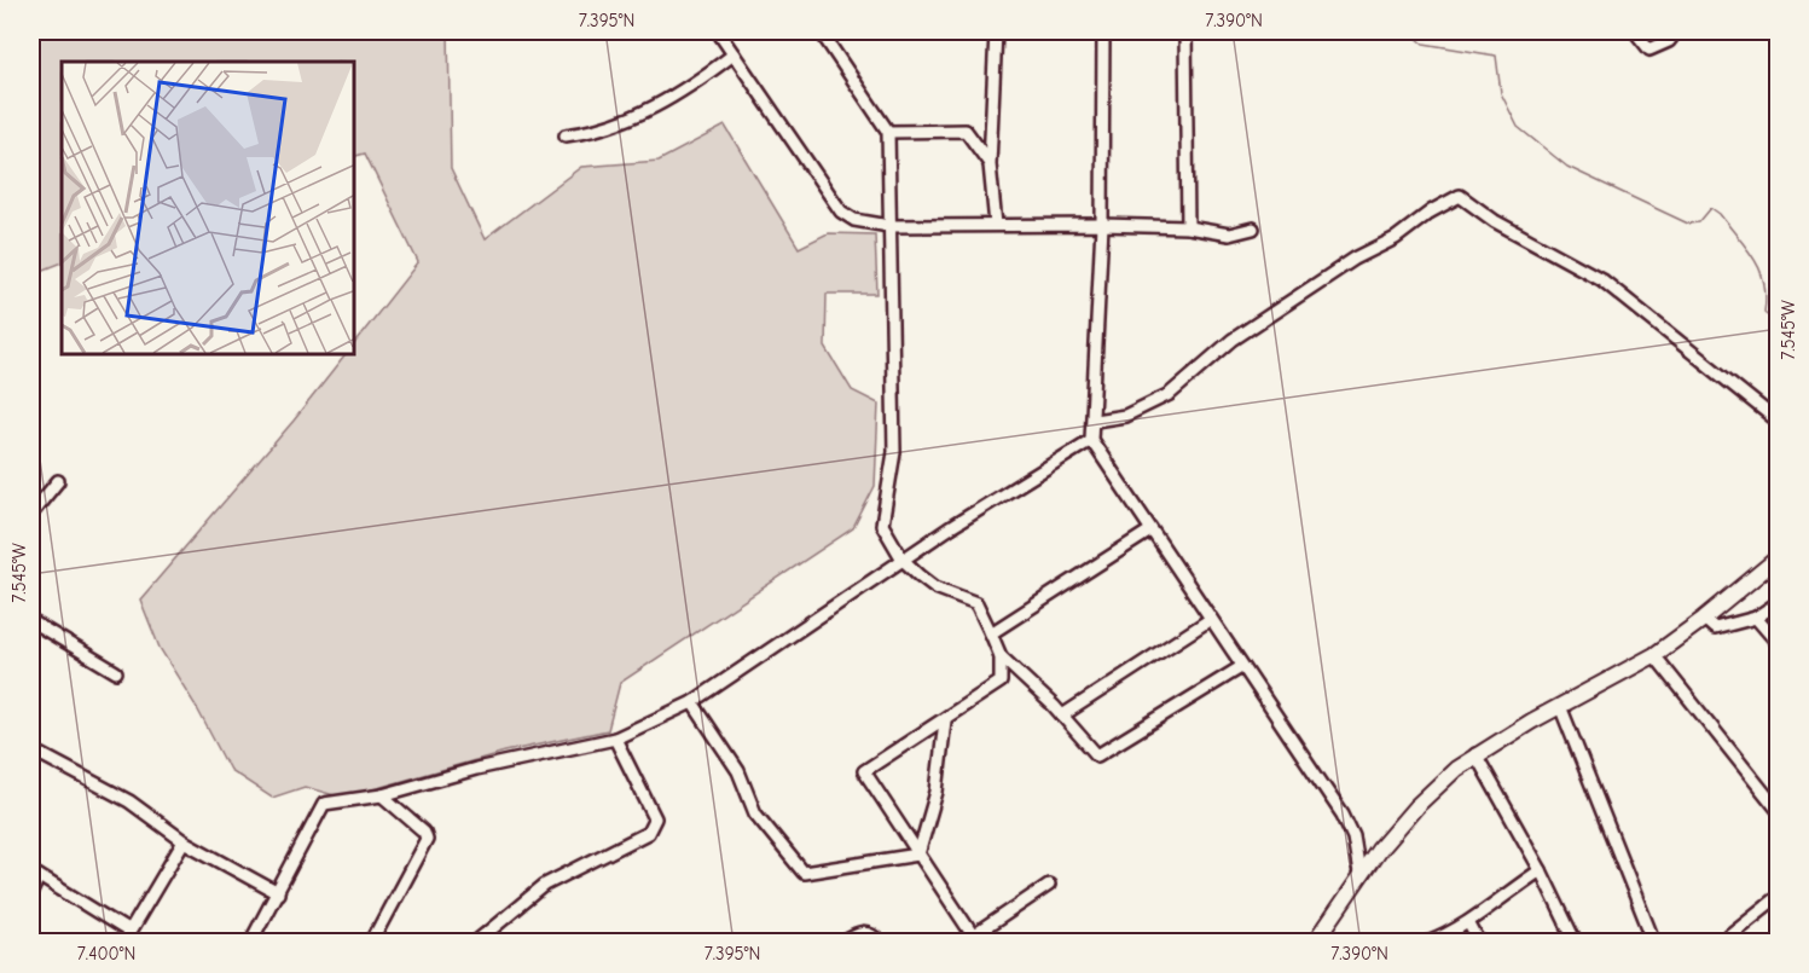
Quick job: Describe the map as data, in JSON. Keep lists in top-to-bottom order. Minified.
{"coordinates":["7.395°N","7.390°N","7.545°W","7.400°N"]}
